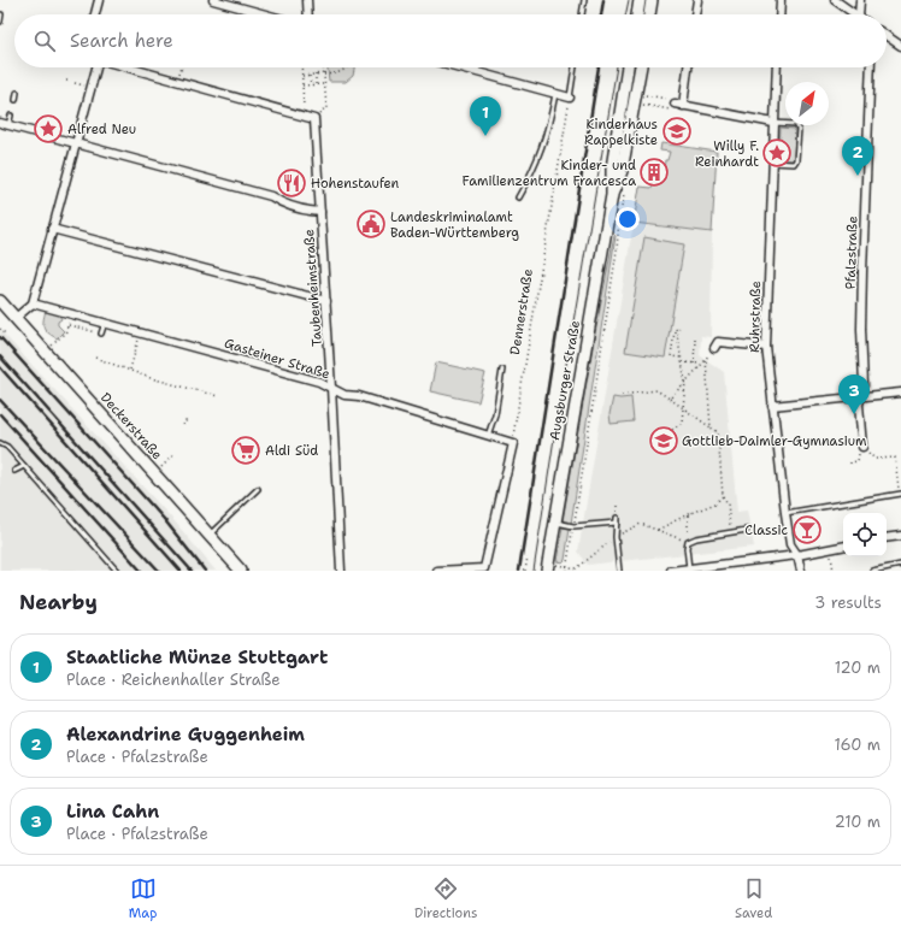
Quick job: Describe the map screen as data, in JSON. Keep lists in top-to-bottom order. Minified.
{"streets":{"main road":["Augsburger Straße","Deckerstraße"],"street":["Pfalzstraße","Taubenheimstraße","Ruhrstraße","Gasteiner Straße"],"path":["Dennerstraße"]},"crossings":[["Taubenheimstraße","Gasteiner Straße"],["Dennerstraße","Gasteiner Straße"]],"places":{"place":["Alfred Neu","Willy F. Reinhardt"],"school or university":["Kinderhaus Rappelkiste","Gottlieb-Daimler-Gymnasium"],"building":["Kinder- und Familienzentrum Francesca"],"restaurant":["Hohenstaufen"],"public building":["Landeskriminalamt Baden-Württemberg"],"supermarket":["Aldi Süd"],"bar":["Classic"]},"north":"top right","page":{"search":"Search here","pins":["1","2","3"],"heading":["Nearby","3 results"],"list":[{"mark":"1","name":"Staatliche Münze Stuttgart","note":"Place · Reichenhaller Straße","value":"120 m"},{"mark":"2","name":"Alexandrine Guggenheim","note":"Place · Pfalzstraße","value":"160 m"},{"mark":"3","name":"Lina Cahn","note":"Place · Pfalzstraße","value":"210 m"}],"nav":["Map","Directions","Saved"]}}
